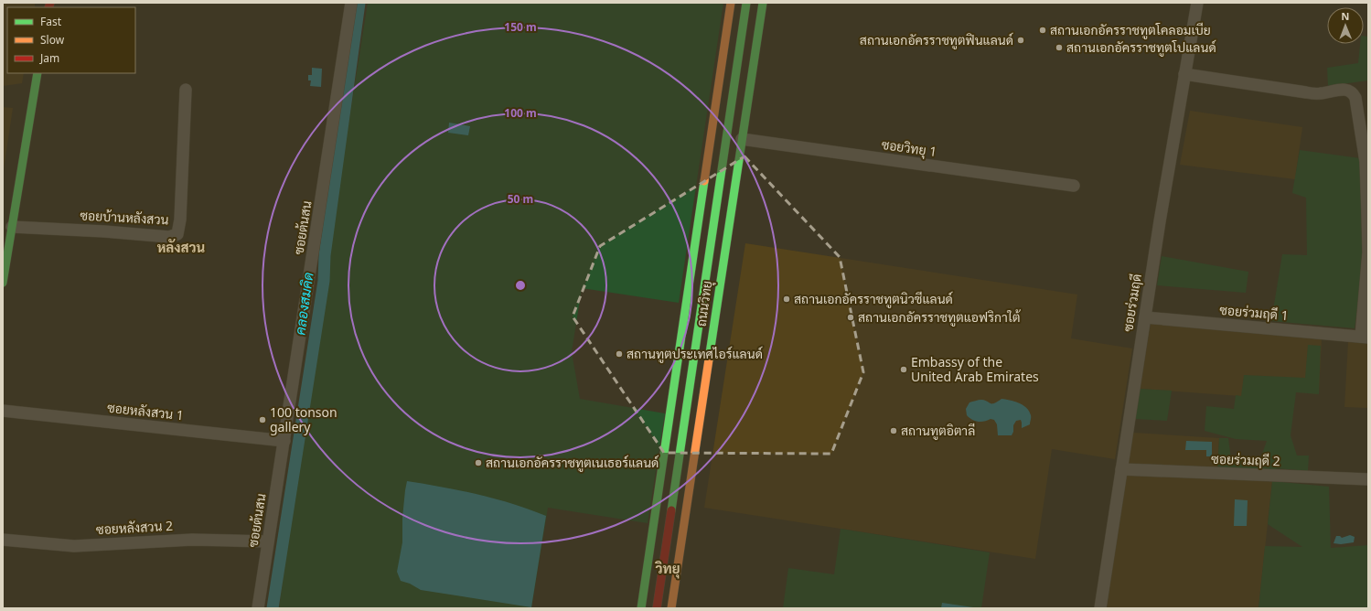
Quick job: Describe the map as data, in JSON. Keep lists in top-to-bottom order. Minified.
{"streets":{"main road":["ถนนวิทยุ"],"street":["ซอยวิทยุ 1","ซอยบ้านหลังสวน","ซอยต้นสน","ซอยร่วมฤดี","ซอยร่วมฤดี 1","ซอยหลังสวน 1","ซอยร่วมฤดี 2","ซอยหลังสวน 2"]},"crossings":[["ซอยวิทยุ 1","ถนนวิทยุ"],["ซอยต้นสน","ซอยหลังสวน 1"],["ซอยต้นสน","ซอยหลังสวน 2"],["ซอยร่วมฤดี","ซอยร่วมฤดี 1"],["ซอยร่วมฤดี","ซอยร่วมฤดี 2"]],"districts":["หลังสวน","วิทยุ"],"water":["คลองสมคิด"],"places":["สถานเอกอัครราชทูตโคลอมเบีย","สถานเอกอัครราชทูตฟินแลนด์","สถานเอกอัครราชทูตโปแลนด์","สถานเอกอัครราชทูตนิวซีแลนด์","สถานเอกอัครราชทูตแอฟริกาใต้","สถานทูตประเทศไอร์แลนด์","Embassy of the United Arab Emirates","100 tonson gallery","สถานทูตอิตาลี","สถานเอกอัครราชทูตเนเธอร์แลนด์"],"legend":["Fast","Slow","Jam"],"north":"top","rings":["150 m","100 m","50 m"]}
